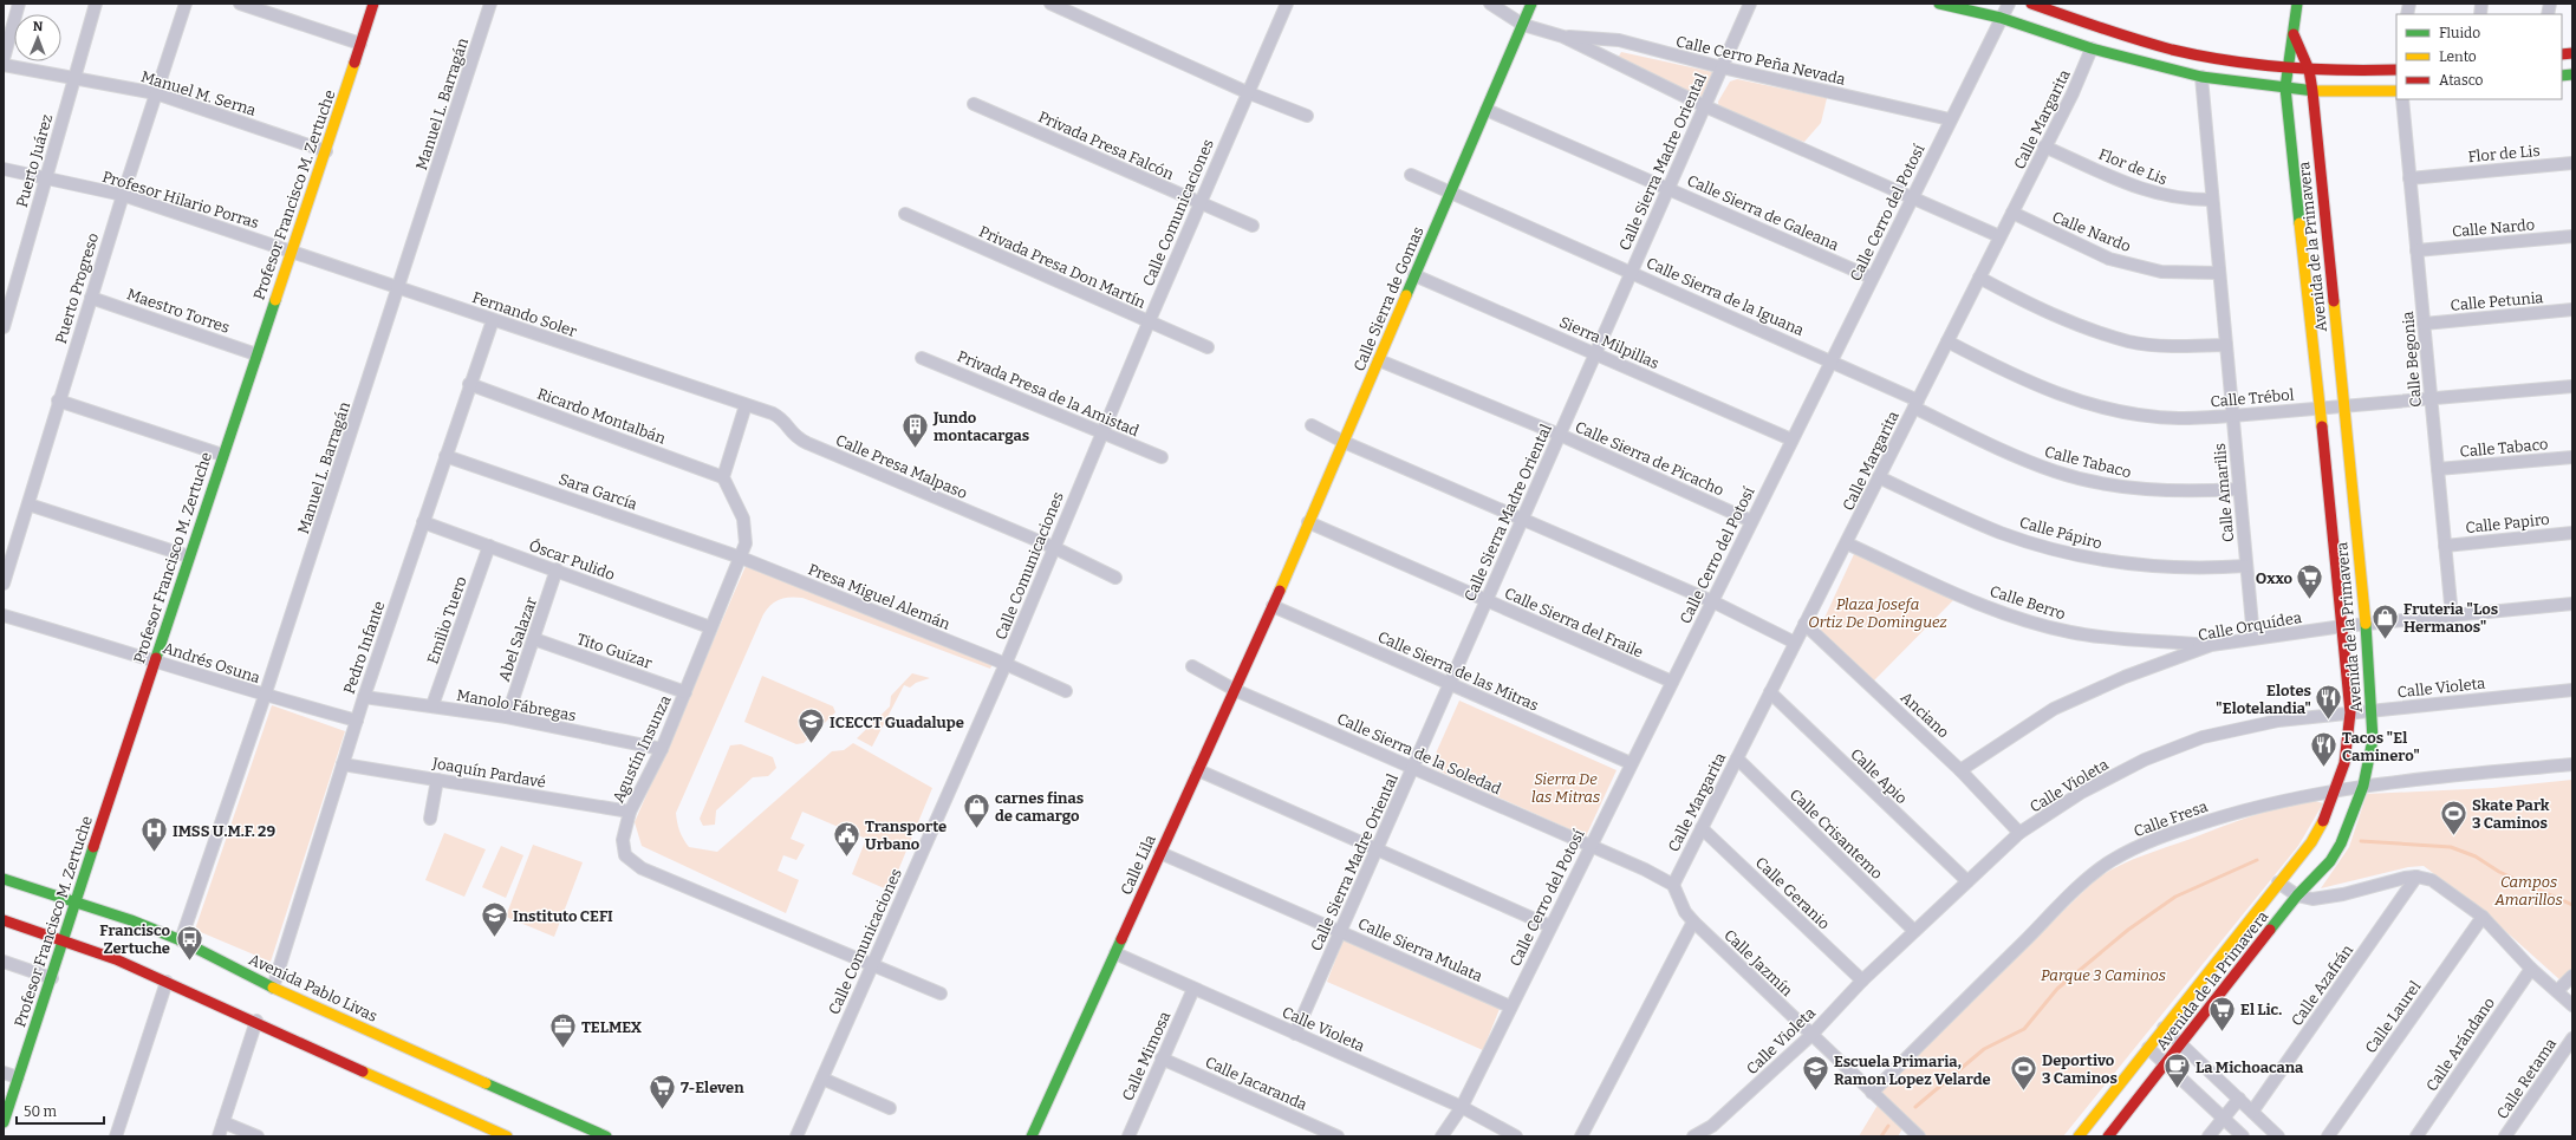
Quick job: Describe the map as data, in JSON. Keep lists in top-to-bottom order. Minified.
{"streets":{"street":["Calle Cerro Peña Nevada","Manuel M. Serna","Manuel L. Barragán","Calle Margarita","Privada Presa Falcón","Flor de Lis","Puerto Juárez","Calle Sierra Madre Oriental","Profesor Francisco M. Zertuche","Profesor Hilario Porras","Calle Comunicaciones","Calle Sierra de Galeana","Calle Cerro del Potosí","Calle Nardo","Avenida de la Primavera","Privada Presa Don Martín","Puerto Progreso","Calle Sierra de la Iguana","Calle Sierra de Gomas","Calle Petunia","Maestro Torres","Fernando Soler","Sierra Milpillas","Calle Begonia","Privada Presa de la Amistad","Calle Trébol","Ricardo Montalbán","Calle Tabaco","Calle Sierra de Picacho","Calle Presa Malpaso","Sara García","Calle Amarilis","Calle Papiro","Calle Pápiro","Óscar Pulido","Presa Miguel Alemán","Calle Berro","Emilio Tuero","Calle Sierra del Fraile","Calle Orquídea","Abel Salazar","Pedro Infante","Tito Guízar","Andrés Osuna","Calle Sierra de las Mitras","Calle Violeta","Manolo Fábregas","Anciano","Agustín Insunza","Calle Sierra de la Soledad","Joaquín Pardavé","Calle Apio","Calle Fresa","Calle Crisantemo","Calle Lila","Calle Geranio","Calle Sierra Mulata","Calle Jazmín","Calle Azafrán","Avenida Pablo Livas","Calle Laurel","Calle Arándano","Calle Mimosa","Calle Retama","Calle Jacaranda"]},"crossings":[["Calle Cerro Peña Nevada","Calle Sierra Madre Oriental"],["Calle Cerro Peña Nevada","Calle Cerro del Potosí"],["Manuel M. Serna","Puerto Juárez"],["Manuel M. Serna","Profesor Francisco M. Zertuche"],["Manuel M. Serna","Puerto Progreso"],["Manuel L. Barragán","Fernando Soler"],["Manuel L. Barragán","Andrés Osuna"],["Manuel L. Barragán","Avenida Pablo Livas"],["Calle Margarita","Flor de Lis"],["Calle Margarita","Calle Nardo"],["Calle Margarita","Calle Trébol"],["Calle Margarita","Calle Tabaco"],["Calle Margarita","Calle Pápiro"],["Calle Margarita","Calle Berro"],["Calle Margarita","Anciano"],["Calle Margarita","Calle Apio"],["Calle Margarita","Calle Crisantemo"],["Calle Margarita","Calle Geranio"],["Calle Margarita","Calle Jazmín"],["Privada Presa Falcón","Calle Comunicaciones"],["Flor de Lis","Calle Begonia"],["Flor de Lis","Calle Amarilis"],["Puerto Juárez","Profesor Hilario Porras"],["Calle Sierra Madre Oriental","Calle Sierra de Galeana"],["Calle Sierra Madre Oriental","Calle Sierra de la Iguana"],["Calle Sierra Madre Oriental","Sierra Milpillas"],["Calle Sierra Madre Oriental","Calle Sierra de Picacho"],["Calle Sierra Madre Oriental","Calle Sierra del Fraile"],["Calle Sierra Madre Oriental","Calle Sierra de las Mitras"],["Calle Sierra Madre Oriental","Calle Violeta"],["Calle Sierra Madre Oriental","Calle Sierra de la Soledad"],["Calle Sierra Madre Oriental","Calle Sierra Mulata"],["Profesor Francisco M. Zertuche","Profesor Hilario Porras"],["Profesor Francisco M. Zertuche","Maestro Torres"],["Profesor Francisco M. Zertuche","Fernando Soler"],["Profesor Francisco M. Zertuche","Andrés Osuna"],["Profesor Francisco M. Zertuche","Avenida Pablo Livas"],["Profesor Hilario Porras","Puerto Progreso"],["Profesor Hilario Porras","Fernando Soler"],["Calle Comunicaciones","Privada Presa Don Martín"],["Calle Comunicaciones","Privada Presa de la Amistad"],["Calle Comunicaciones","Calle Presa Malpaso"],["Calle Comunicaciones","Presa Miguel Alemán"],["Calle Comunicaciones","Agustín Insunza"],["Calle Sierra de Galeana","Calle Cerro del Potosí"],["Calle Sierra de Galeana","Calle Sierra de Gomas"],["Calle Cerro del Potosí","Calle Sierra de la Iguana"],["Calle Cerro del Potosí","Sierra Milpillas"],["Calle Cerro del Potosí","Calle Tabaco"],["Calle Cerro del Potosí","Calle Sierra de Picacho"],["Calle Cerro del Potosí","Calle Sierra del Fraile"],["Calle Cerro del Potosí","Calle Sierra de las Mitras"],["Calle Cerro del Potosí","Calle Violeta"],["Calle Cerro del Potosí","Calle Sierra de la Soledad"],["Calle Cerro del Potosí","Calle Sierra Mulata"],["Calle Nardo","Calle Begonia"],["Calle Nardo","Calle Amarilis"],["Avenida de la Primavera","Calle Trébol"],["Avenida de la Primavera","Calle Orquídea"],["Avenida de la Primavera","Calle Violeta"],["Avenida de la Primavera","Calle Fresa"],["Puerto Progreso","Maestro Torres"],["Calle Sierra de la Iguana","Calle Sierra de Gomas"],["Calle Sierra de la Iguana","Calle Tabaco"],["Calle Sierra de Gomas","Sierra Milpillas"],["Calle Sierra de Gomas","Calle Sierra de Picacho"],["Calle Sierra de Gomas","Calle Sierra del Fraile"],["Calle Sierra de Gomas","Calle Sierra de las Mitras"],["Calle Sierra de Gomas","Calle Lila"],["Calle Petunia","Calle Begonia"],["Fernando Soler","Calle Presa Malpaso"],["Fernando Soler","Pedro Infante"],["Calle Begonia","Calle Trébol"],["Calle Begonia","Calle Tabaco"],["Calle Begonia","Calle Papiro"],["Calle Begonia","Calle Orquídea"],["Calle Trébol","Calle Amarilis"],["Ricardo Montalbán","Pedro Infante"],["Ricardo Montalbán","Agustín Insunza"],["Calle Tabaco","Calle Amarilis"],["Sara García","Presa Miguel Alemán"],["Sara García","Pedro Infante"],["Sara García","Agustín Insunza"],["Calle Amarilis","Calle Pápiro"],["Calle Amarilis","Calle Orquídea"],["Óscar Pulido","Emilio Tuero"],["Óscar Pulido","Abel Salazar"],["Óscar Pulido","Pedro Infante"],["Óscar Pulido","Agustín Insunza"],["Presa Miguel Alemán","Agustín Insunza"],["Calle Berro","Calle Orquídea"],["Emilio Tuero","Manolo Fábregas"],["Calle Orquídea","Anciano"],["Abel Salazar","Tito Guízar"],["Abel Salazar","Manolo Fábregas"],["Pedro Infante","Andrés Osuna"],["Pedro Infante","Manolo Fábregas"],["Pedro Infante","Joaquín Pardavé"],["Pedro Infante","Avenida Pablo Livas"],["Tito Guízar","Agustín Insunza"],["Calle Sierra de las Mitras","Calle Lila"],["Calle Violeta","Anciano"],["Calle Violeta","Calle Apio"],["Calle Violeta","Calle Crisantemo"],["Calle Violeta","Calle Lila"],["Calle Violeta","Calle Geranio"],["Calle Violeta","Calle Jazmín"],["Calle Violeta","Calle Mimosa"],["Manolo Fábregas","Agustín Insunza"],["Agustín Insunza","Joaquín Pardavé"],["Calle Sierra de la Soledad","Calle Lila"],["Calle Fresa","Calle Jazmín"],["Calle Lila","Calle Sierra Mulata"],["Calle Mimosa","Calle Jacaranda"]],"parks":["Plaza Josefa Ortiz De Dominguez","Sierra De las Mitras","Campos Amarillos","Parque 3 Caminos"],"places":{"building":["Jundo montacargas"],"supermarket":["Oxxo","El Lic.","7-Eleven"],"shop":["Fruteria \"Los Hermanos\"","carnes finas de camargo"],"restaurant":["Elotes \"Elotelandia\"","Tacos \"El Caminero\""],"school or university":["ICECCT Guadalupe","Instituto CEFI","Escuela Primaria, Ramon Lopez Velarde"],"sports":["Skate Park 3 Caminos","Deportivo 3 Caminos"],"hospital":["IMSS U.M.F. 29"],"public building":["Transporte Urbano"],"bus stop":["Francisco Zertuche"],"office":["TELMEX"],"cafe":["La Michoacana"]},"legend":["Fluido","Lento","Atasco"],"scale_bar":"50 m","north":"top"}
